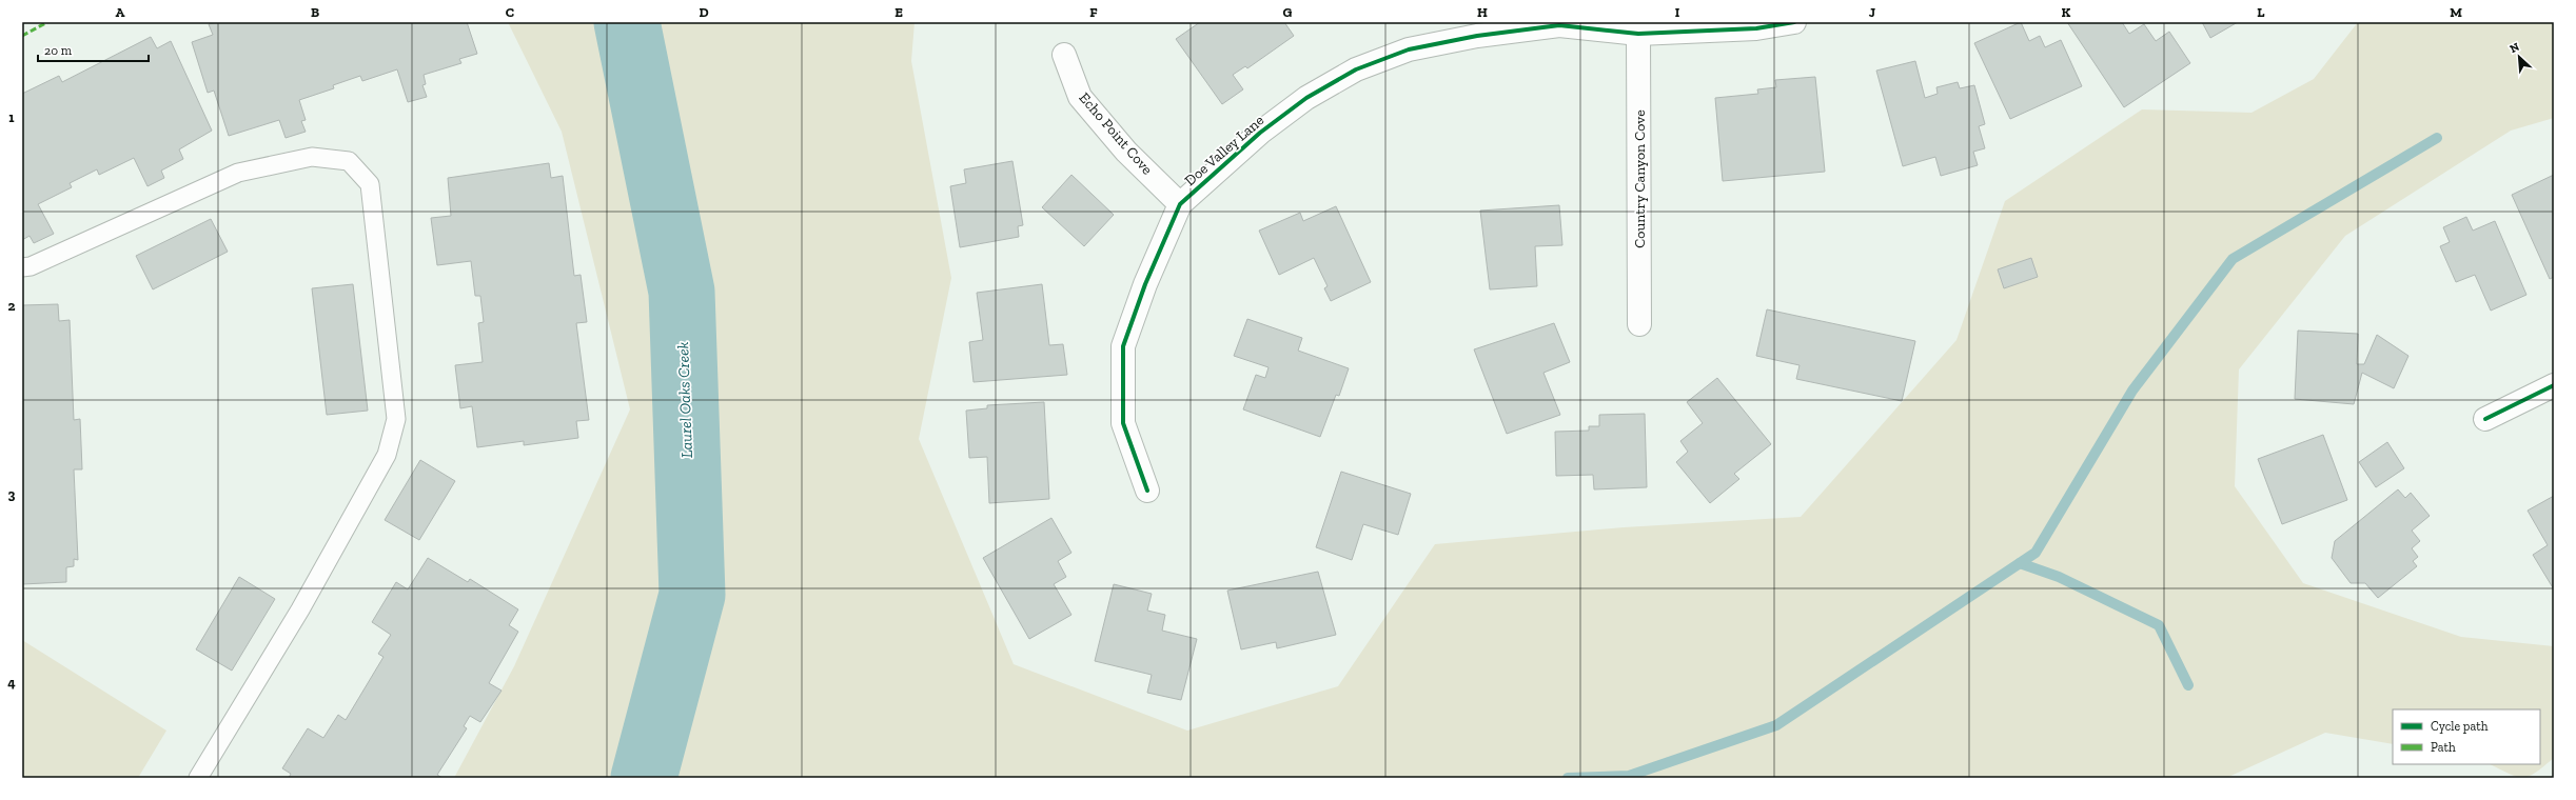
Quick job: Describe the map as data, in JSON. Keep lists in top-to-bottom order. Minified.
{"streets":{"street":["Echo Point Cove","Doe Valley Lane","Country Canyon Cove"]},"crossings":[["Echo Point Cove","Doe Valley Lane"],["Doe Valley Lane","Country Canyon Cove"]],"water":["Laurel Oaks Creek"],"legend":["Cycle path","Path"],"scale_bar":"20 m","north":"top left","grid":{"columns":["A","B","C","D","E","F","G","H","I","J","K","L","M"],"rows":["1","2","3","4"]}}
